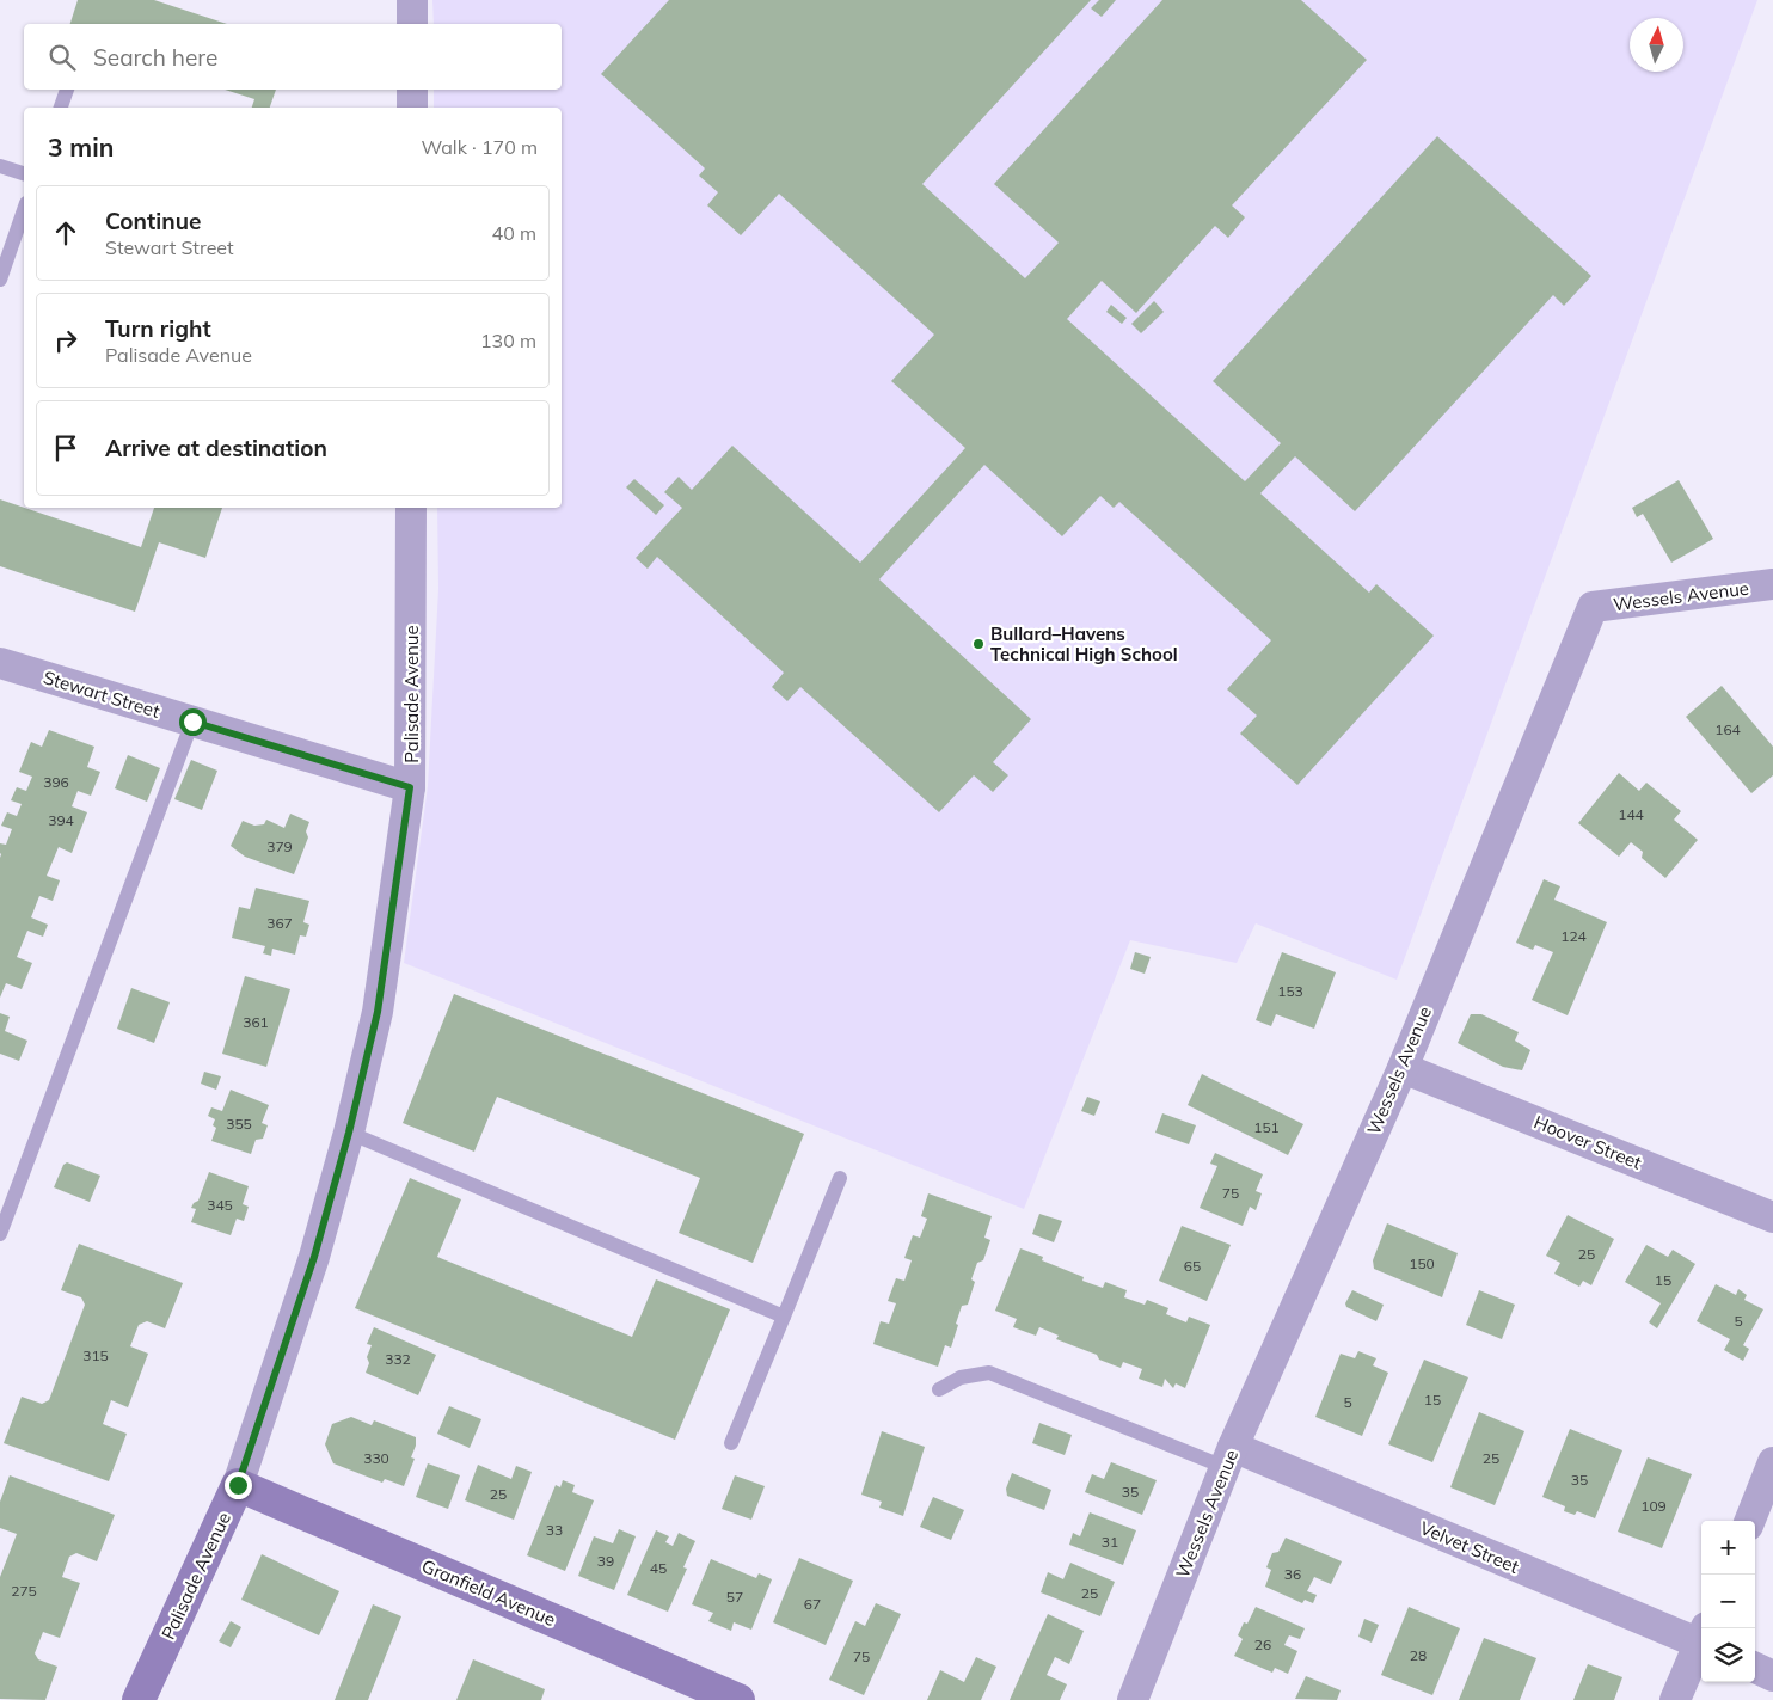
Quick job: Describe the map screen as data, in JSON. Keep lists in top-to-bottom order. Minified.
{"streets":{"street":["Wessels Avenue","Stewart Street","Palisade Avenue","Hoover Street","Velvet Street","Granfield Avenue"]},"crossings":[["Wessels Avenue","Hoover Street"],["Wessels Avenue","Velvet Street"],["Stewart Street","Palisade Avenue"],["Palisade Avenue","Granfield Avenue"]],"places":["Bullard–Havens Technical High School"],"house_numbers":["164","396","144","394","379","367","124","153","361","355","151","75","345","25","150","65","15","5","315","332","15","5","330","25","35","35","25","109","33","31","39","45","36","275","25","57","67","26","28","75"],"north":"top","page":{"search":"Search here","heading":["3 min","Walk · 170 m"],"list":[["Continue","Stewart Street","40 m"],["Turn right","Palisade Avenue","130 m"],"Arrive at destination"],"map_buttons":["+","−"]}}
